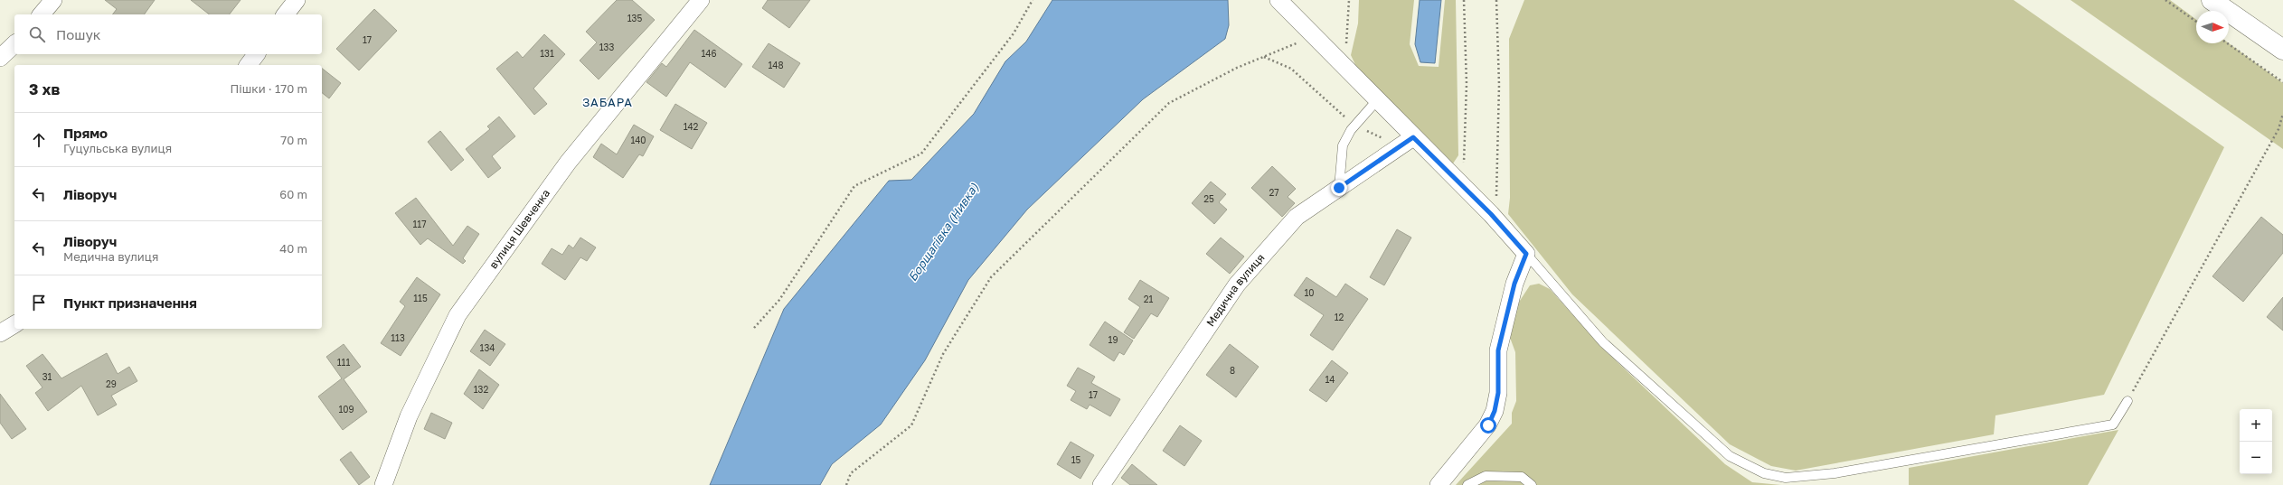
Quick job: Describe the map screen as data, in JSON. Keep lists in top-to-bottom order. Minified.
{"streets":{"street":["вулиця Шевченка","Медична вулиця"]},"districts":["ЗАБАРА"],"water":["Борщагівка (Нивка)"],"house_numbers":["135","17","133","131","146","148","142","140","27","25","117","10","115","21","12","113","19","134","111","8","31","14","29","132","17","109","15"],"north":"right","page":{"search":"Пошук","heading":["3 хв","Пішки · 170 m"],"list":[["Прямо","Гуцульська вулиця","70 m"],["Ліворуч","60 m"],["Ліворуч","Медична вулиця","40 m"],"Пункт призначення"],"map_buttons":["+","−"]}}
